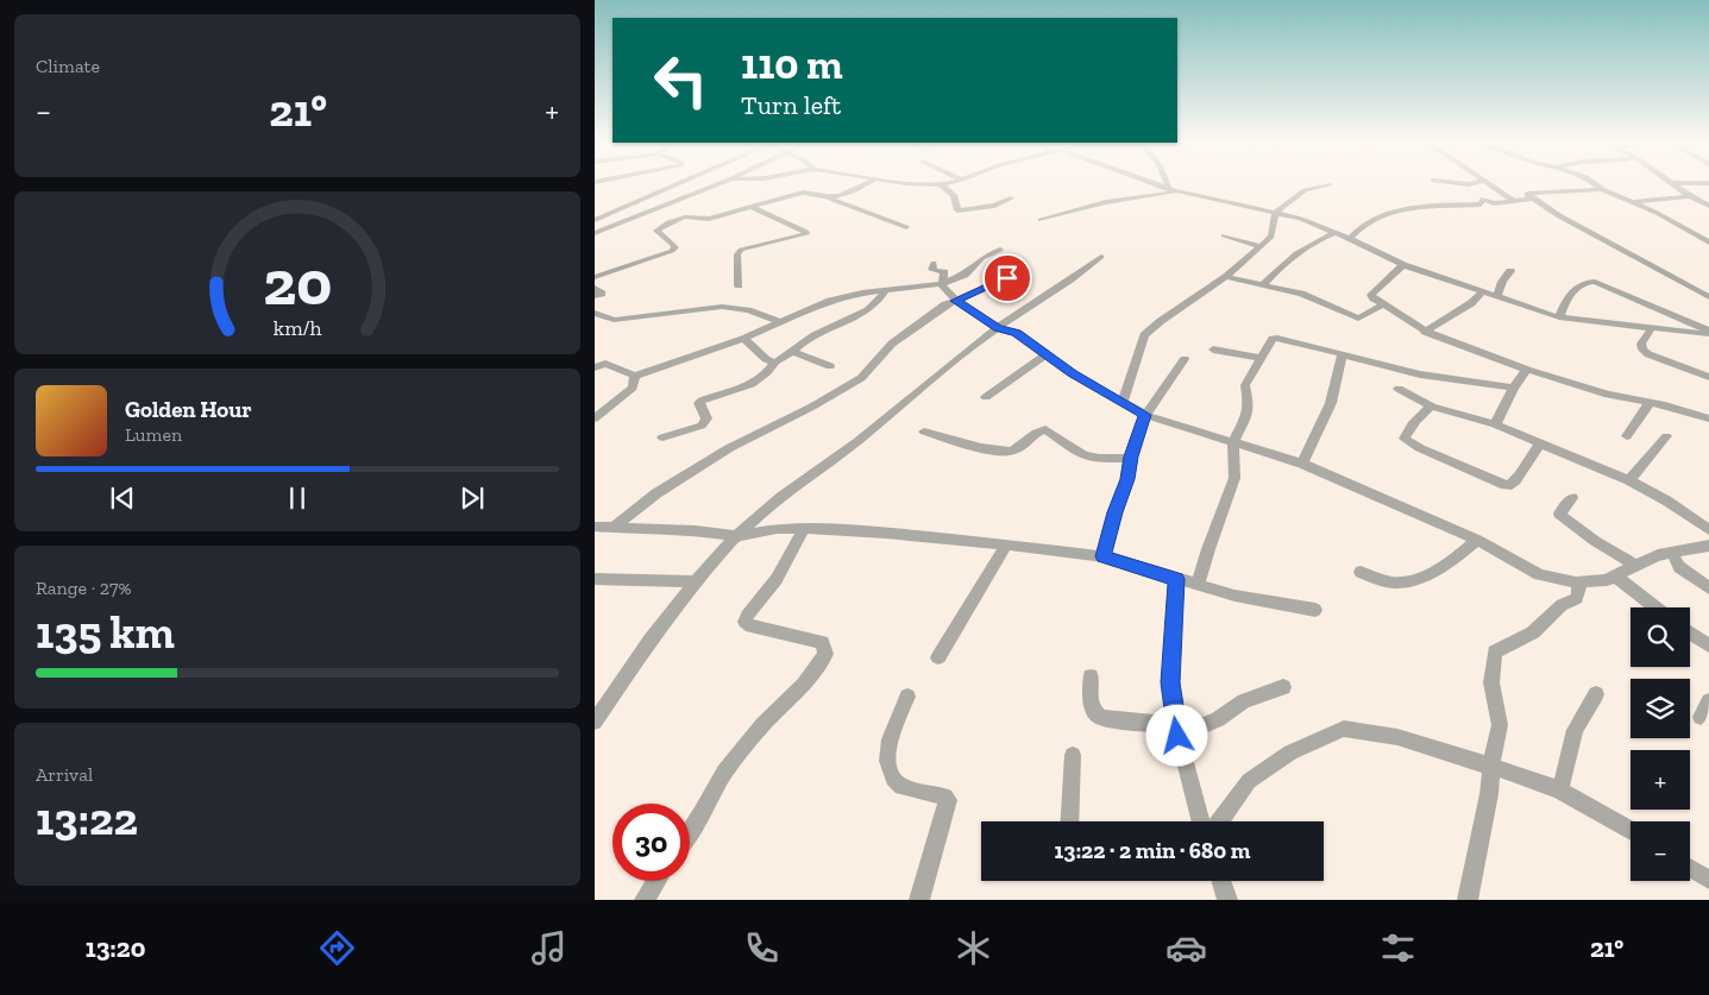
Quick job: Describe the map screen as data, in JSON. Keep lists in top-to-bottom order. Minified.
{"page":{"tile":["Climate",["Range · 27%","135 km"],["Arrival","13:22"]],"turn":["110 m","Turn left"],"heat":["−","21°","+"],"song":["Golden Hour","Lumen"],"map_buttons":["+","−"],"limit":"30","trip":"13:22 · 2 min · 680 m","tabs":["13:20","21°"],"gauge":["20","km/h"]}}
